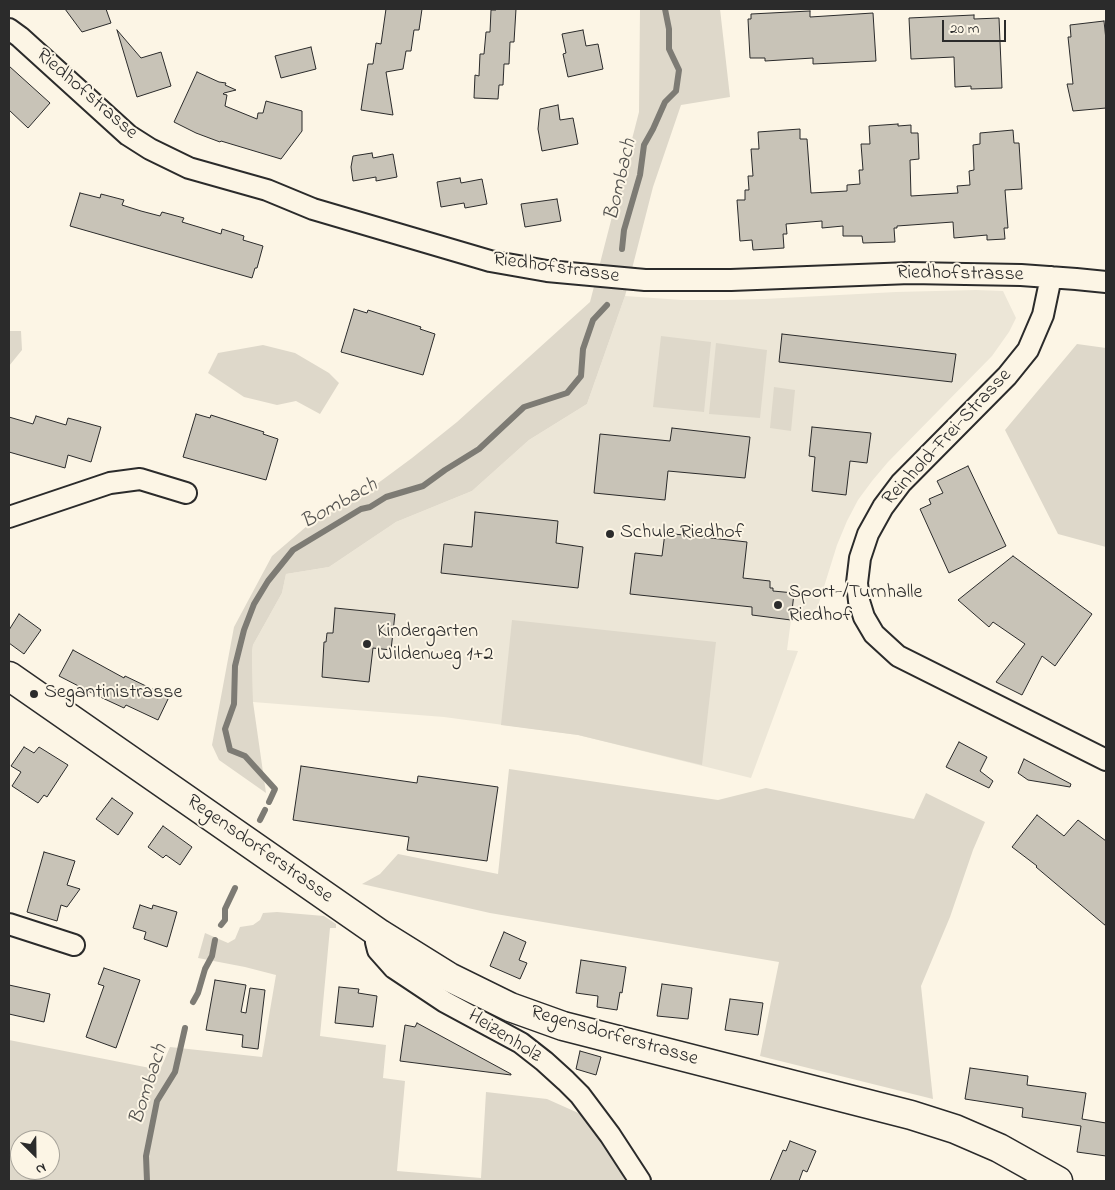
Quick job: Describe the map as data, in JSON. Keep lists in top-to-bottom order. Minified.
{"streets":{"street":["Riedhofstrasse","Reinhold-Frei-Strasse","Regensdorferstrasse","Heizenholz"]},"crossings":[["Riedhofstrasse","Reinhold-Frei-Strasse"],["Regensdorferstrasse","Heizenholz"]],"water":["Bombach"],"places":["Schule Riedhof","Sport-/Turnhalle Riedhof","Kindergarten Wildenweg 1+2","Segantinistrasse"],"scale_bar":"20 m","north":"bottom right"}
